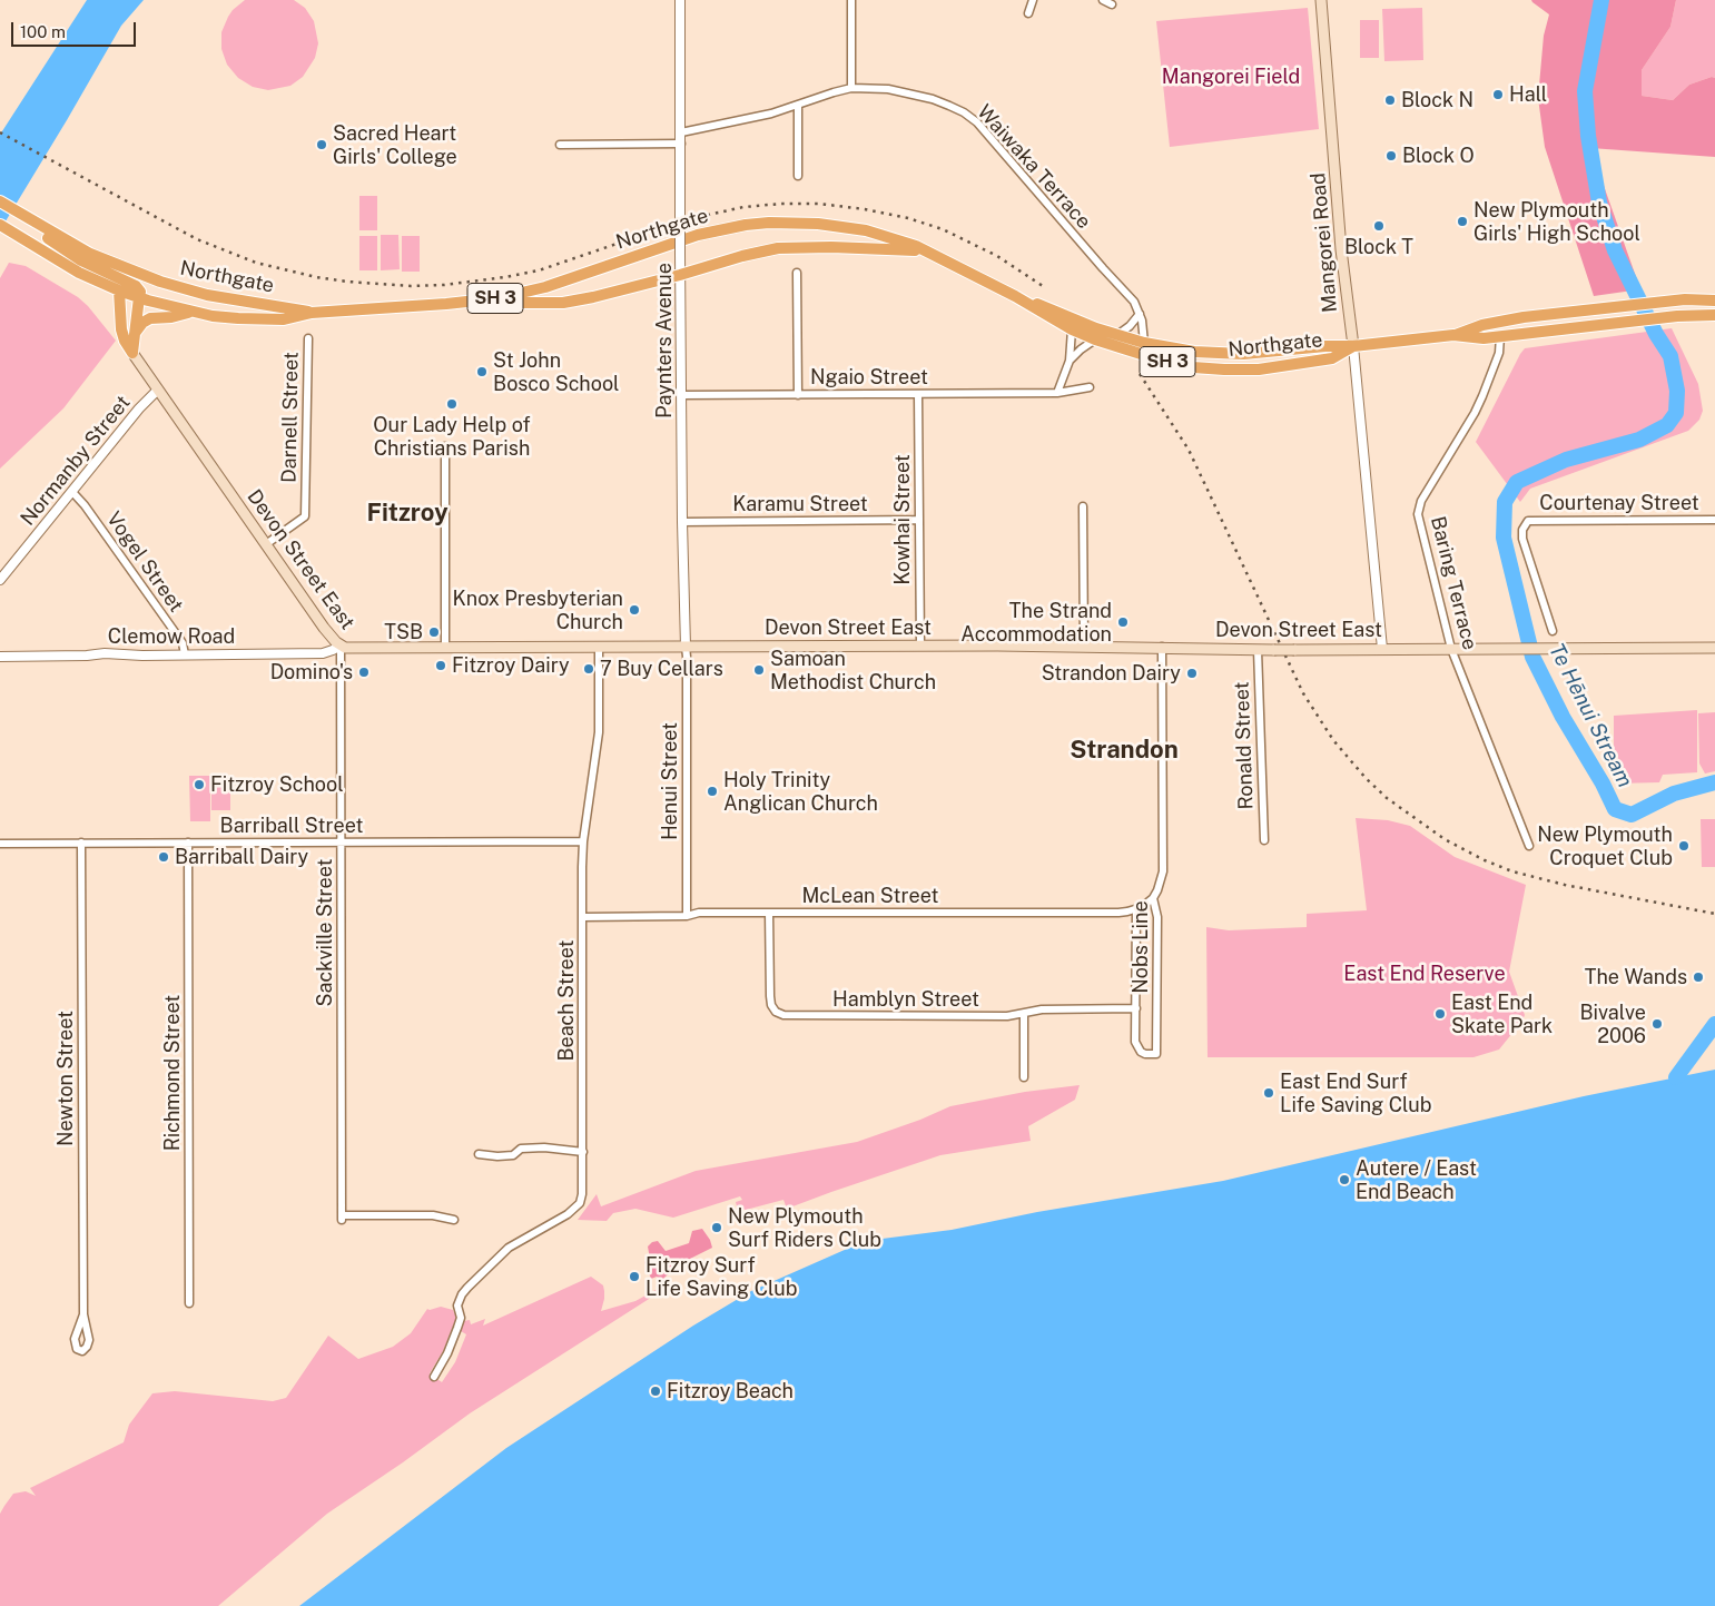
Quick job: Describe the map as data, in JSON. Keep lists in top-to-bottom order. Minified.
{"streets":{"highway":["Northgate","SH 3"],"main road":["Mangorei Road","Devon Street East"],"street":["Waiwaka Terrace","Paynters Avenue","Ngaio Street","Darnell Street","Normanby Street","Courtenay Street","Karamu Street","Kowhai Street","Vogel Street","Baring Terrace","Clemow Road","Ronald Street","Henui Street","Barriball Street","McLean Street","Sackville Street","Nobs Line","Hamblyn Street","Beach Street","Richmond Street","Newton Street"]},"crossings":[["Waiwaka Terrace","Northgate"],["Waiwaka Terrace","Paynters Avenue"],["Northgate","Mangorei Road"],["Northgate","SH 3"],["Northgate","Baring Terrace"],["Mangorei Road","Devon Street East"],["Paynters Avenue","Ngaio Street"],["Paynters Avenue","Karamu Street"],["Paynters Avenue","Devon Street East"],["Paynters Avenue","Henui Street"],["Ngaio Street","Kowhai Street"],["Darnell Street","Devon Street East"],["Normanby Street","Devon Street East"],["Normanby Street","Vogel Street"],["Karamu Street","Kowhai Street"],["Kowhai Street","Devon Street East"],["Devon Street East","Baring Terrace"],["Devon Street East","Clemow Road"],["Devon Street East","Ronald Street"],["Devon Street East","Henui Street"],["Devon Street East","Sackville Street"],["Devon Street East","Nobs Line"],["Devon Street East","Beach Street"],["Vogel Street","Clemow Road"],["Clemow Road","Sackville Street"],["Henui Street","McLean Street"],["Barriball Street","Sackville Street"],["Barriball Street","Beach Street"],["Barriball Street","Richmond Street"],["Barriball Street","Newton Street"],["McLean Street","Nobs Line"],["McLean Street","Hamblyn Street"],["McLean Street","Beach Street"],["Nobs Line","Hamblyn Street"]],"districts":["Fitzroy","Strandon"],"water":["Te Hēnui Stream"],"parks":["Mangorei Field","East End Reserve"],"places":["Hall","Block N","Sacred Heart Girls' College","Block O","New Plymouth Girls' High School","Block T","St John Bosco School","Our Lady Help of Christians Parish","Knox Presbyterian Church","The Strand Accommodation","TSB","Fitzroy Dairy","7 Buy Cellars","Samoan Methodist Church","Domino's","Strandon Dairy","Fitzroy School","Holy Trinity Anglican Church","New Plymouth Croquet Club","Barriball Dairy","The Wands","East End Skate Park","Bivalve 2006","East End Surf Life Saving Club","Autere / East End Beach","New Plymouth Surf Riders Club","Fitzroy Surf Life Saving Club","Fitzroy Beach"],"scale_bar":"100 m"}
